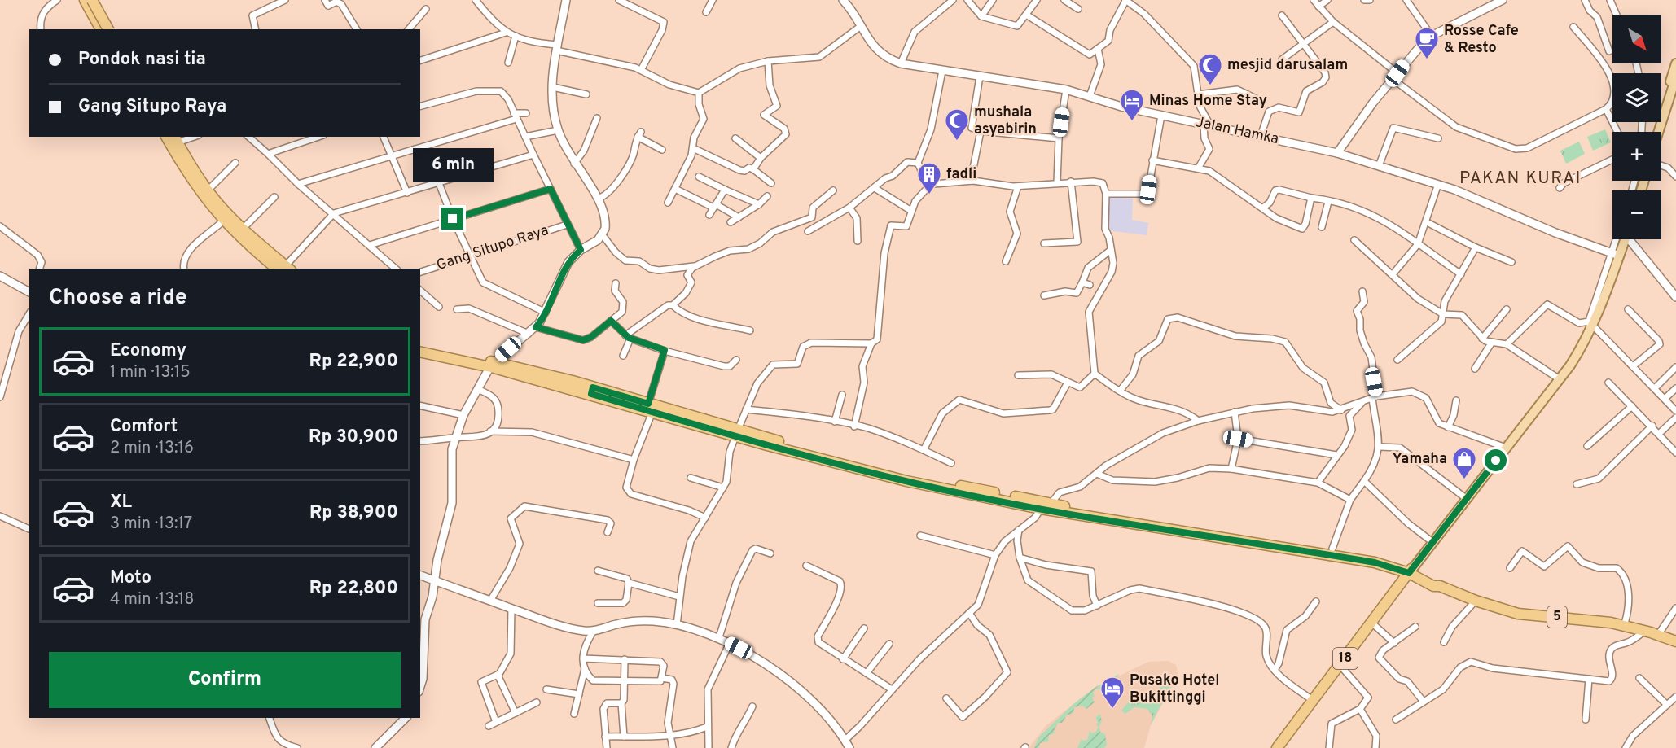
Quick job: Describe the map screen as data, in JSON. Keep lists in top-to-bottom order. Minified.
{"streets":{"highway":["5","18"],"street":["Jalan Hamka","Gang Situpo Raya"]},"crossings":[["5","18"]],"districts":["PAKAN KURAI"],"places":{"cafe":["Rosse Cafe & Resto"],"mosque":["mesjid darusalam","mushala asyabirin"],"hotel":["Minas Home Stay","Pusako Hotel Bukittinggi"],"building":["fadli"],"shop":["Yamaha"]},"north":"bottom right","page":{"map_buttons":["+","−"],"banner":["Pondok nasi tia","Gang Situpo Raya"],"bubble":"6 min","heading":"Choose a ride","list":[{"name":"Economy","note":"1 min · 13:15","value":"Rp 22,900"},{"name":"Comfort","note":"2 min · 13:16","value":"Rp 30,900"},{"name":"XL","note":"3 min · 13:17","value":"Rp 38,900"},{"name":"Moto","note":"4 min · 13:18","value":"Rp 22,800"}],"buttons":"Confirm"}}
